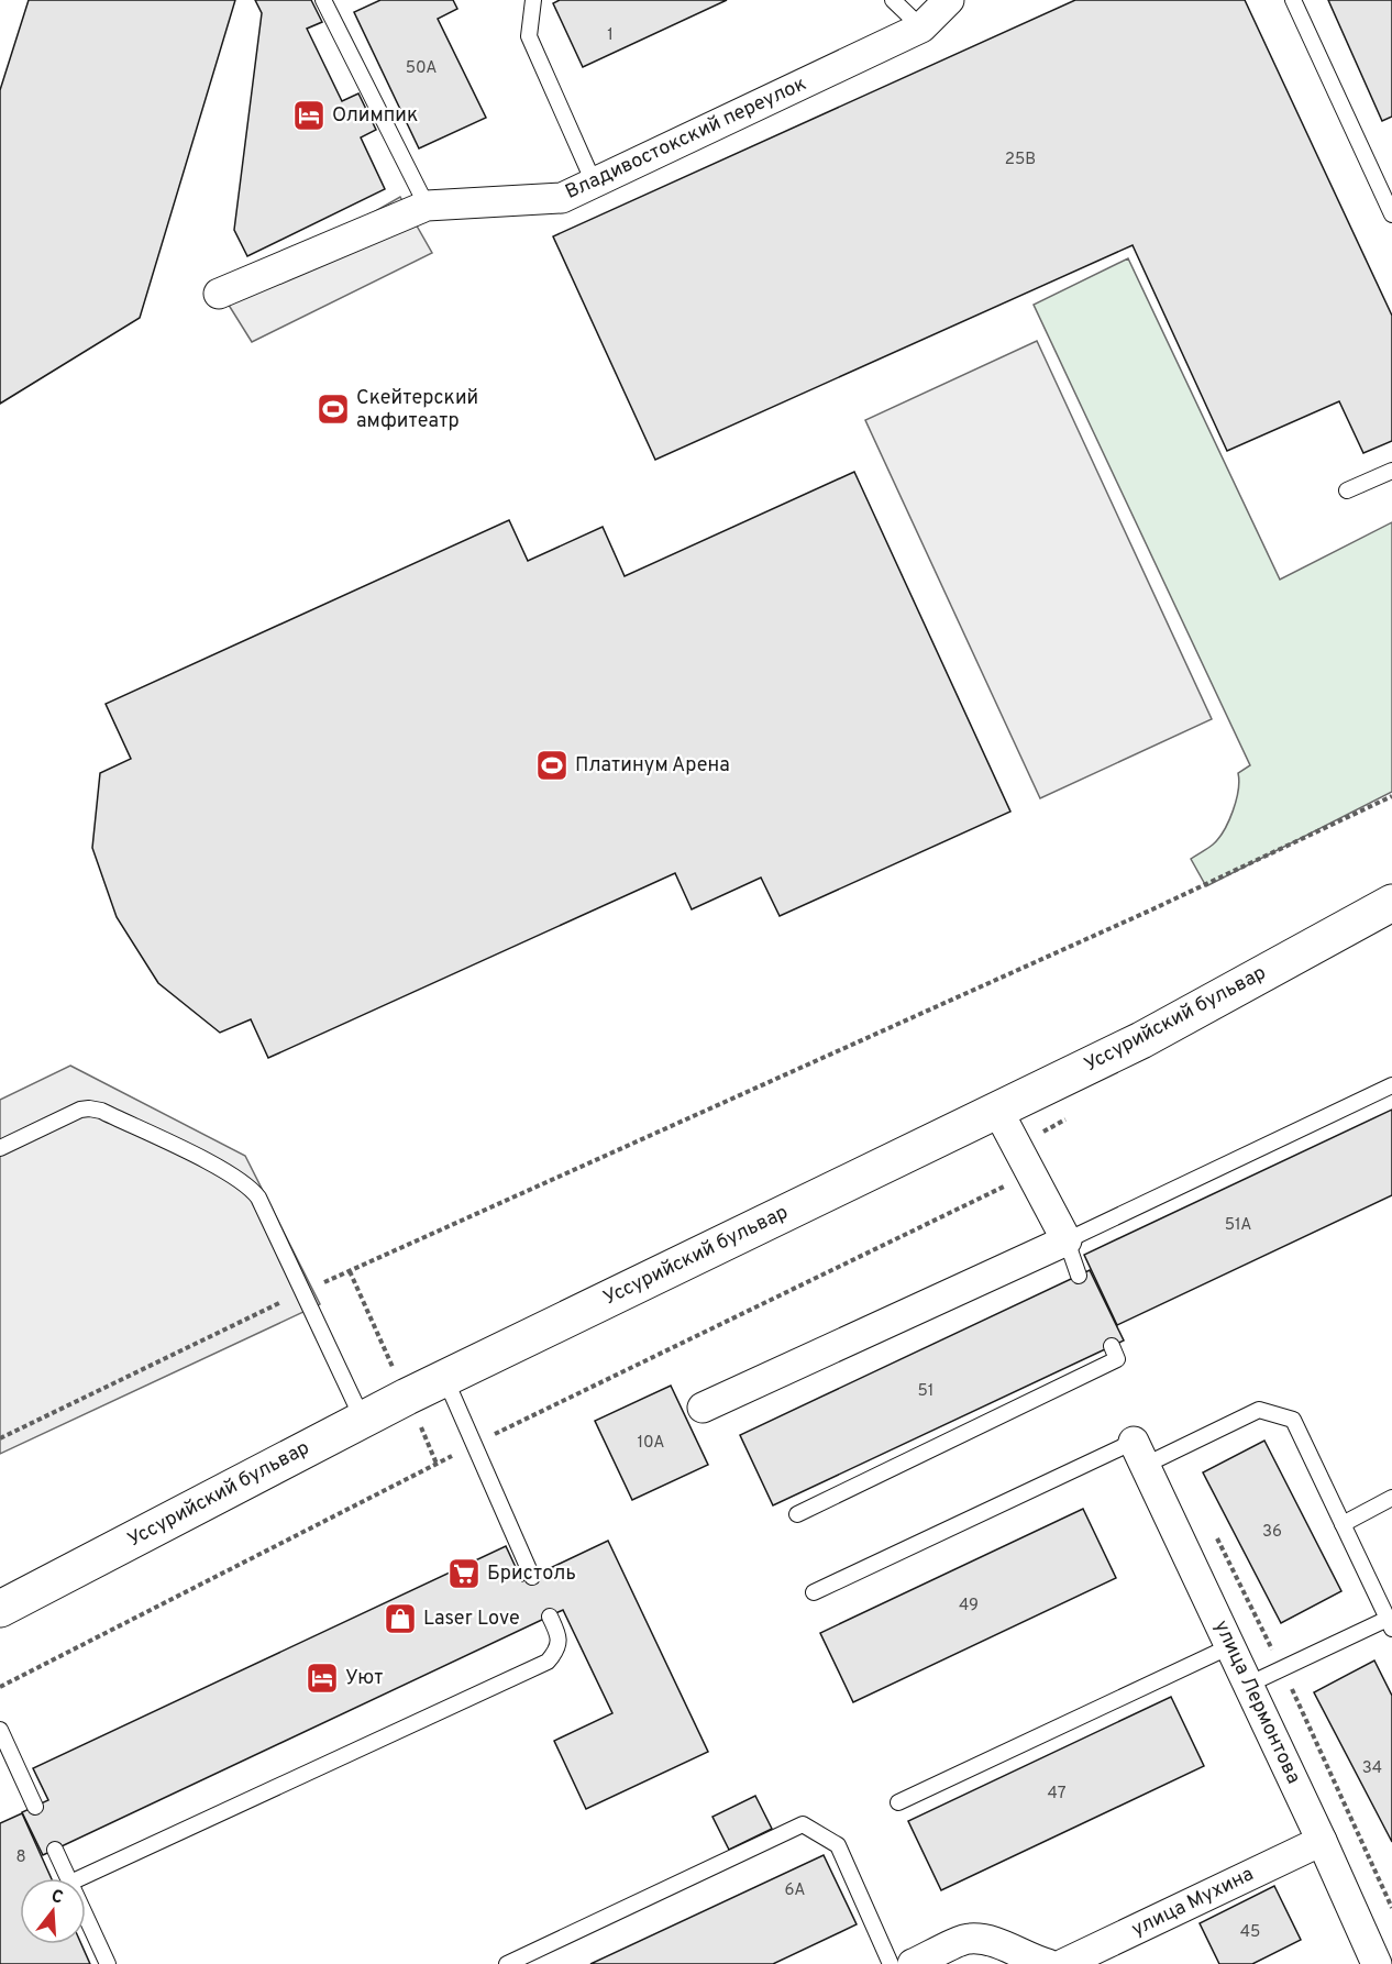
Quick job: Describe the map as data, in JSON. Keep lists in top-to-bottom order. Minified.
{"streets":{"street":["Владивостокский переулок","Уссурийский бульвар","улица Лермонтова","улица Мухина"]},"crossings":[["улица Лермонтова","улица Мухина"]],"places":{"hotel":["Олимпик","Уют"],"sports":["Скейтерский амфитеатр","Платинум Арена"],"supermarket":["Бристоль"],"shop":["Laser Love"]},"house_numbers":["1","50А","25В","51А","51","10А","36","49","34","47","8","6А","45"],"north":"top"}
